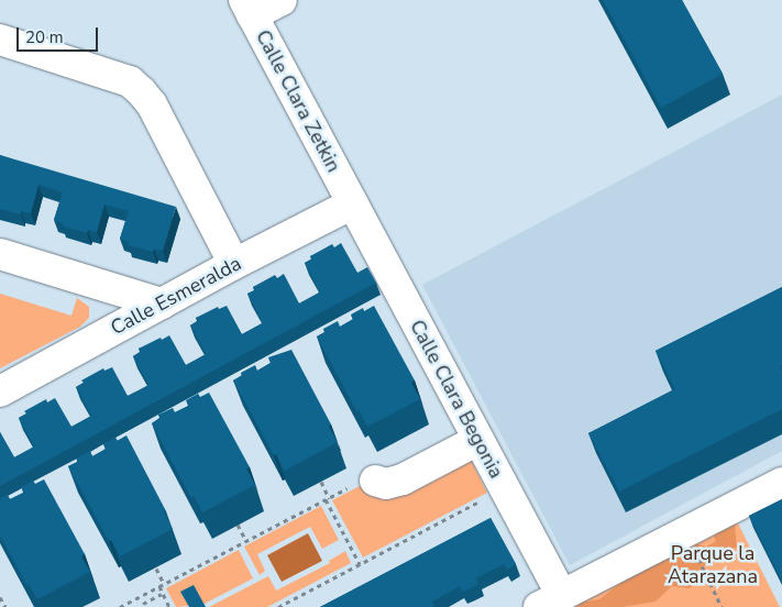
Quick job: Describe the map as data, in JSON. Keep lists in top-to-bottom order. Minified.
{"streets":{"street":["Calle Clara Zetkin","Calle Esmeralda","Calle Clara Begonia"]},"crossings":[["Calle Clara Zetkin","Calle Esmeralda"],["Calle Clara Zetkin","Calle Clara Begonia"],["Calle Esmeralda","Calle Clara Begonia"]],"parks":["Parque la Atarazana"],"scale_bar":"20 m"}
